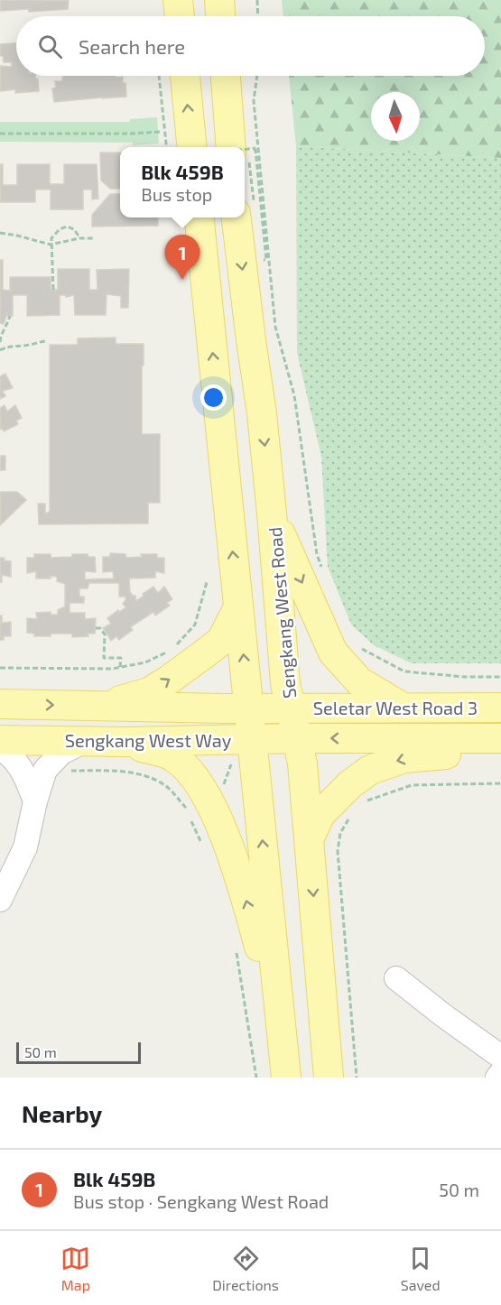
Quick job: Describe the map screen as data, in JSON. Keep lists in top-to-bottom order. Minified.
{"streets":{"main road":["Sengkang West Road","Seletar West Road 3","Sengkang West Way"]},"crossings":[["Sengkang West Road","Seletar West Road 3"],["Sengkang West Road","Sengkang West Way"],["Seletar West Road 3","Sengkang West Way"]],"scale_bar":"50 m","north":"bottom","page":{"search":"Search here","popup":["Blk 459B","Bus stop"],"pins":"1","scale":"50 m","heading":"Nearby","list":[{"mark":"1","name":"Blk 459B","note":"Bus stop · Sengkang West Road","value":"50 m"}],"nav":["Map","Directions","Saved"]}}
